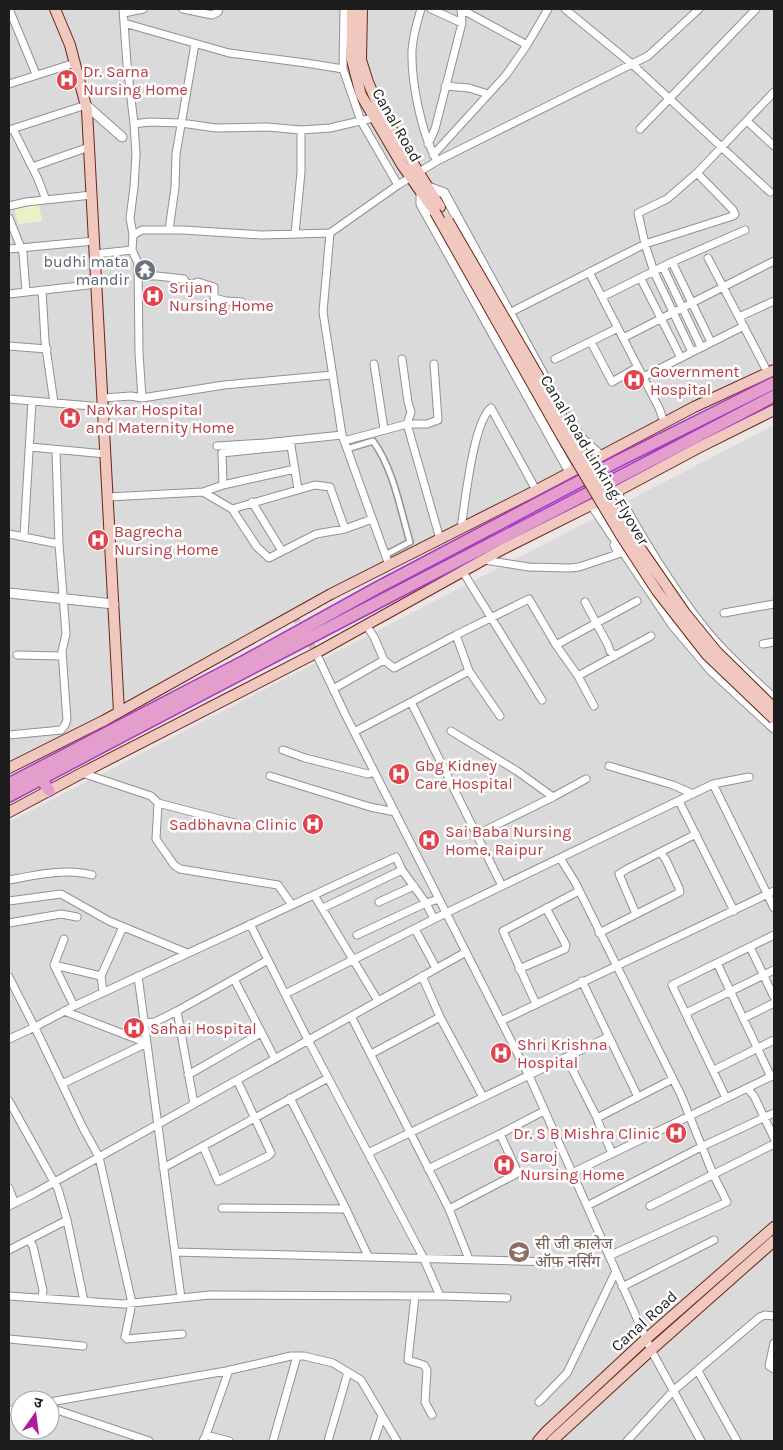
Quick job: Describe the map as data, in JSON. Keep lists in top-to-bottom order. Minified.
{"streets":{"main road":["Canal Road","Canal Road Linking Flyover"]},"crossings":[["Canal Road","Canal Road Linking Flyover"]],"places":{"hospital":["Dr. Sarna Nursing Home","Srijan Nursing Home","Government Hospital","Navkar Hospital and Maternity Home","Bagrecha Nursing Home","Gbg Kidney Care Hospital","Sadbhavna Clinic","Sai Baba Nursing Home, Raipur","Sahai Hospital","Shri Krishna Hospital","Dr. S B Mishra Clinic","Saroj Nursing Home"],"temple":["budhi mata mandir"],"school or university":["सी जी कालेज ऑफ नर्सिंग"]},"north":"top"}
